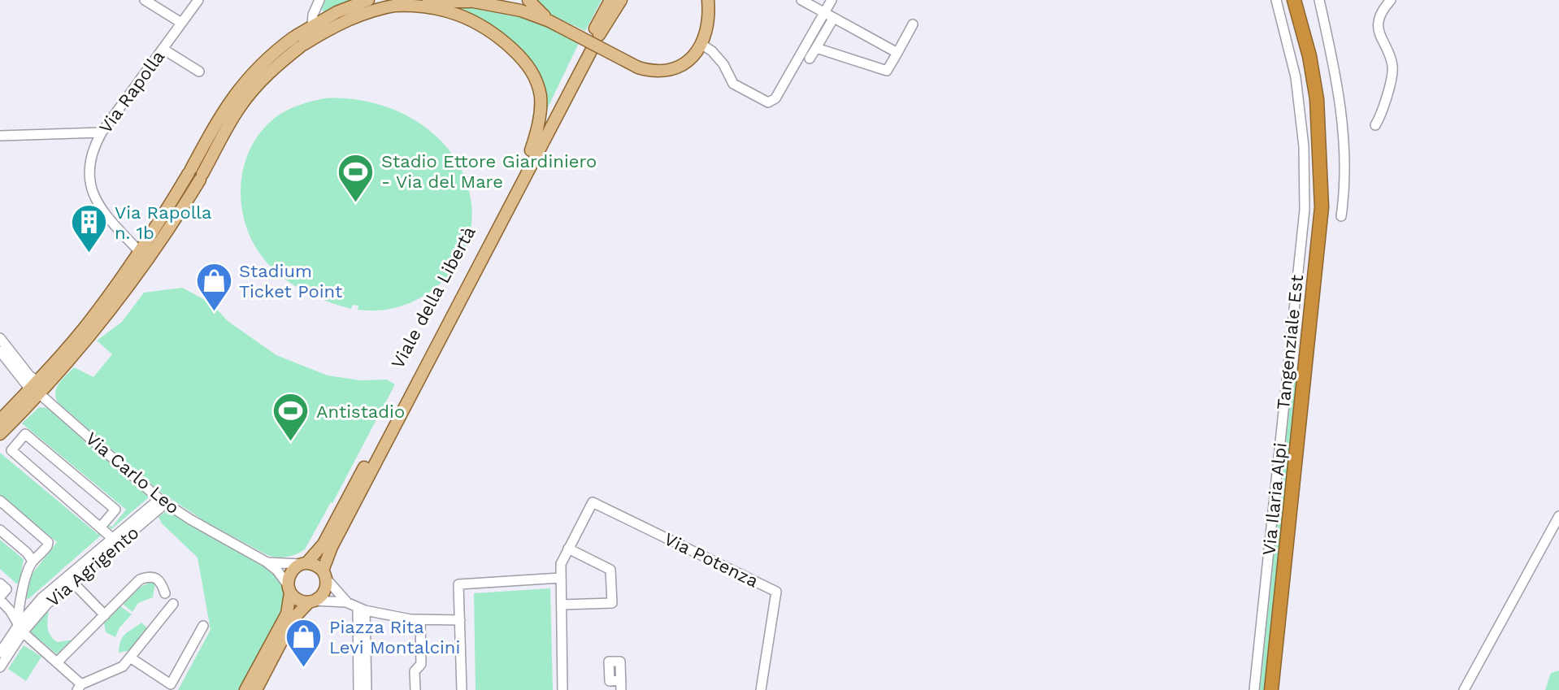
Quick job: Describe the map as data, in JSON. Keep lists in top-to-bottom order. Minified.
{"streets":{"highway":["Tangenziale Est"],"main road":["Viale della Libertà"],"street":["Via Rapolla","Via Carlo Leo","Via Ilaria Alpi","Via Potenza","Via Agrigento"]},"crossings":[["Viale della Libertà","Via Carlo Leo"],["Via Carlo Leo","Via Agrigento"]],"places":{"sports":["Stadio Ettore Giardiniero - Via del Mare","Antistadio"],"building":["Via Rapolla n. 1b"],"shop":["Stadium Ticket Point","Piazza Rita Levi Montalcini"]}}
